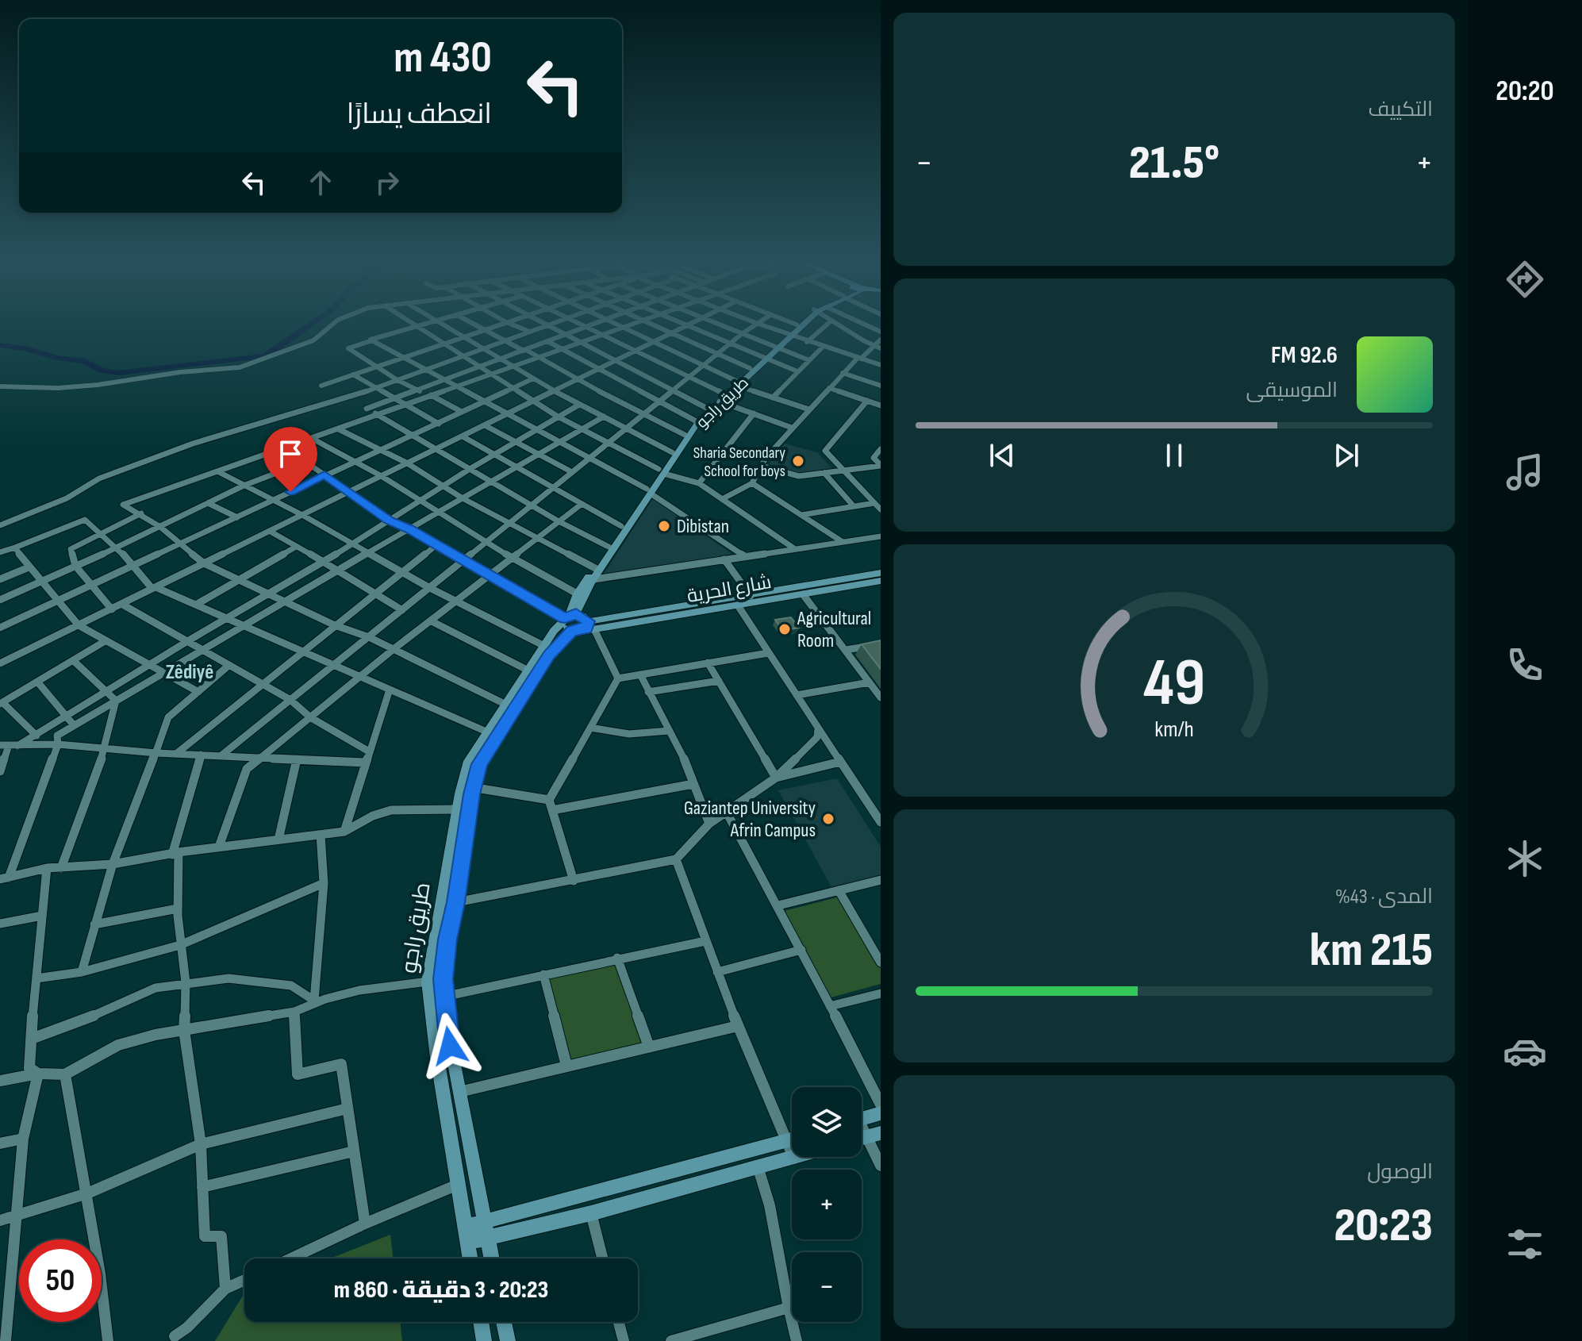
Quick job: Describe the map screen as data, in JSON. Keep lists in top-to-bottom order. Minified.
{"streets":{"main road":["طريق راجو","شارع الحرية"]},"crossings":[["طريق راجو","شارع الحرية"]],"districts":["Zêdiyê"],"places":["Sharia Secondary School for boys","Dibistan","Agricultural Room","Gaziantep University Afrin Campus"],"page":{"tabs":"20:20","tile":["التكييف",["المدى · 43%","215 km"],["الوصول","20:23"]],"turn":["430 m","انعطف يسارًا"],"heat":["−","21.5°","+"],"song":["92.6 FM","الموسيقى"],"map_buttons":["+","−"],"limit":"50","trip":"20:23 · 3 دقيقة · 860 m","gauge":["49","km/h"]}}
